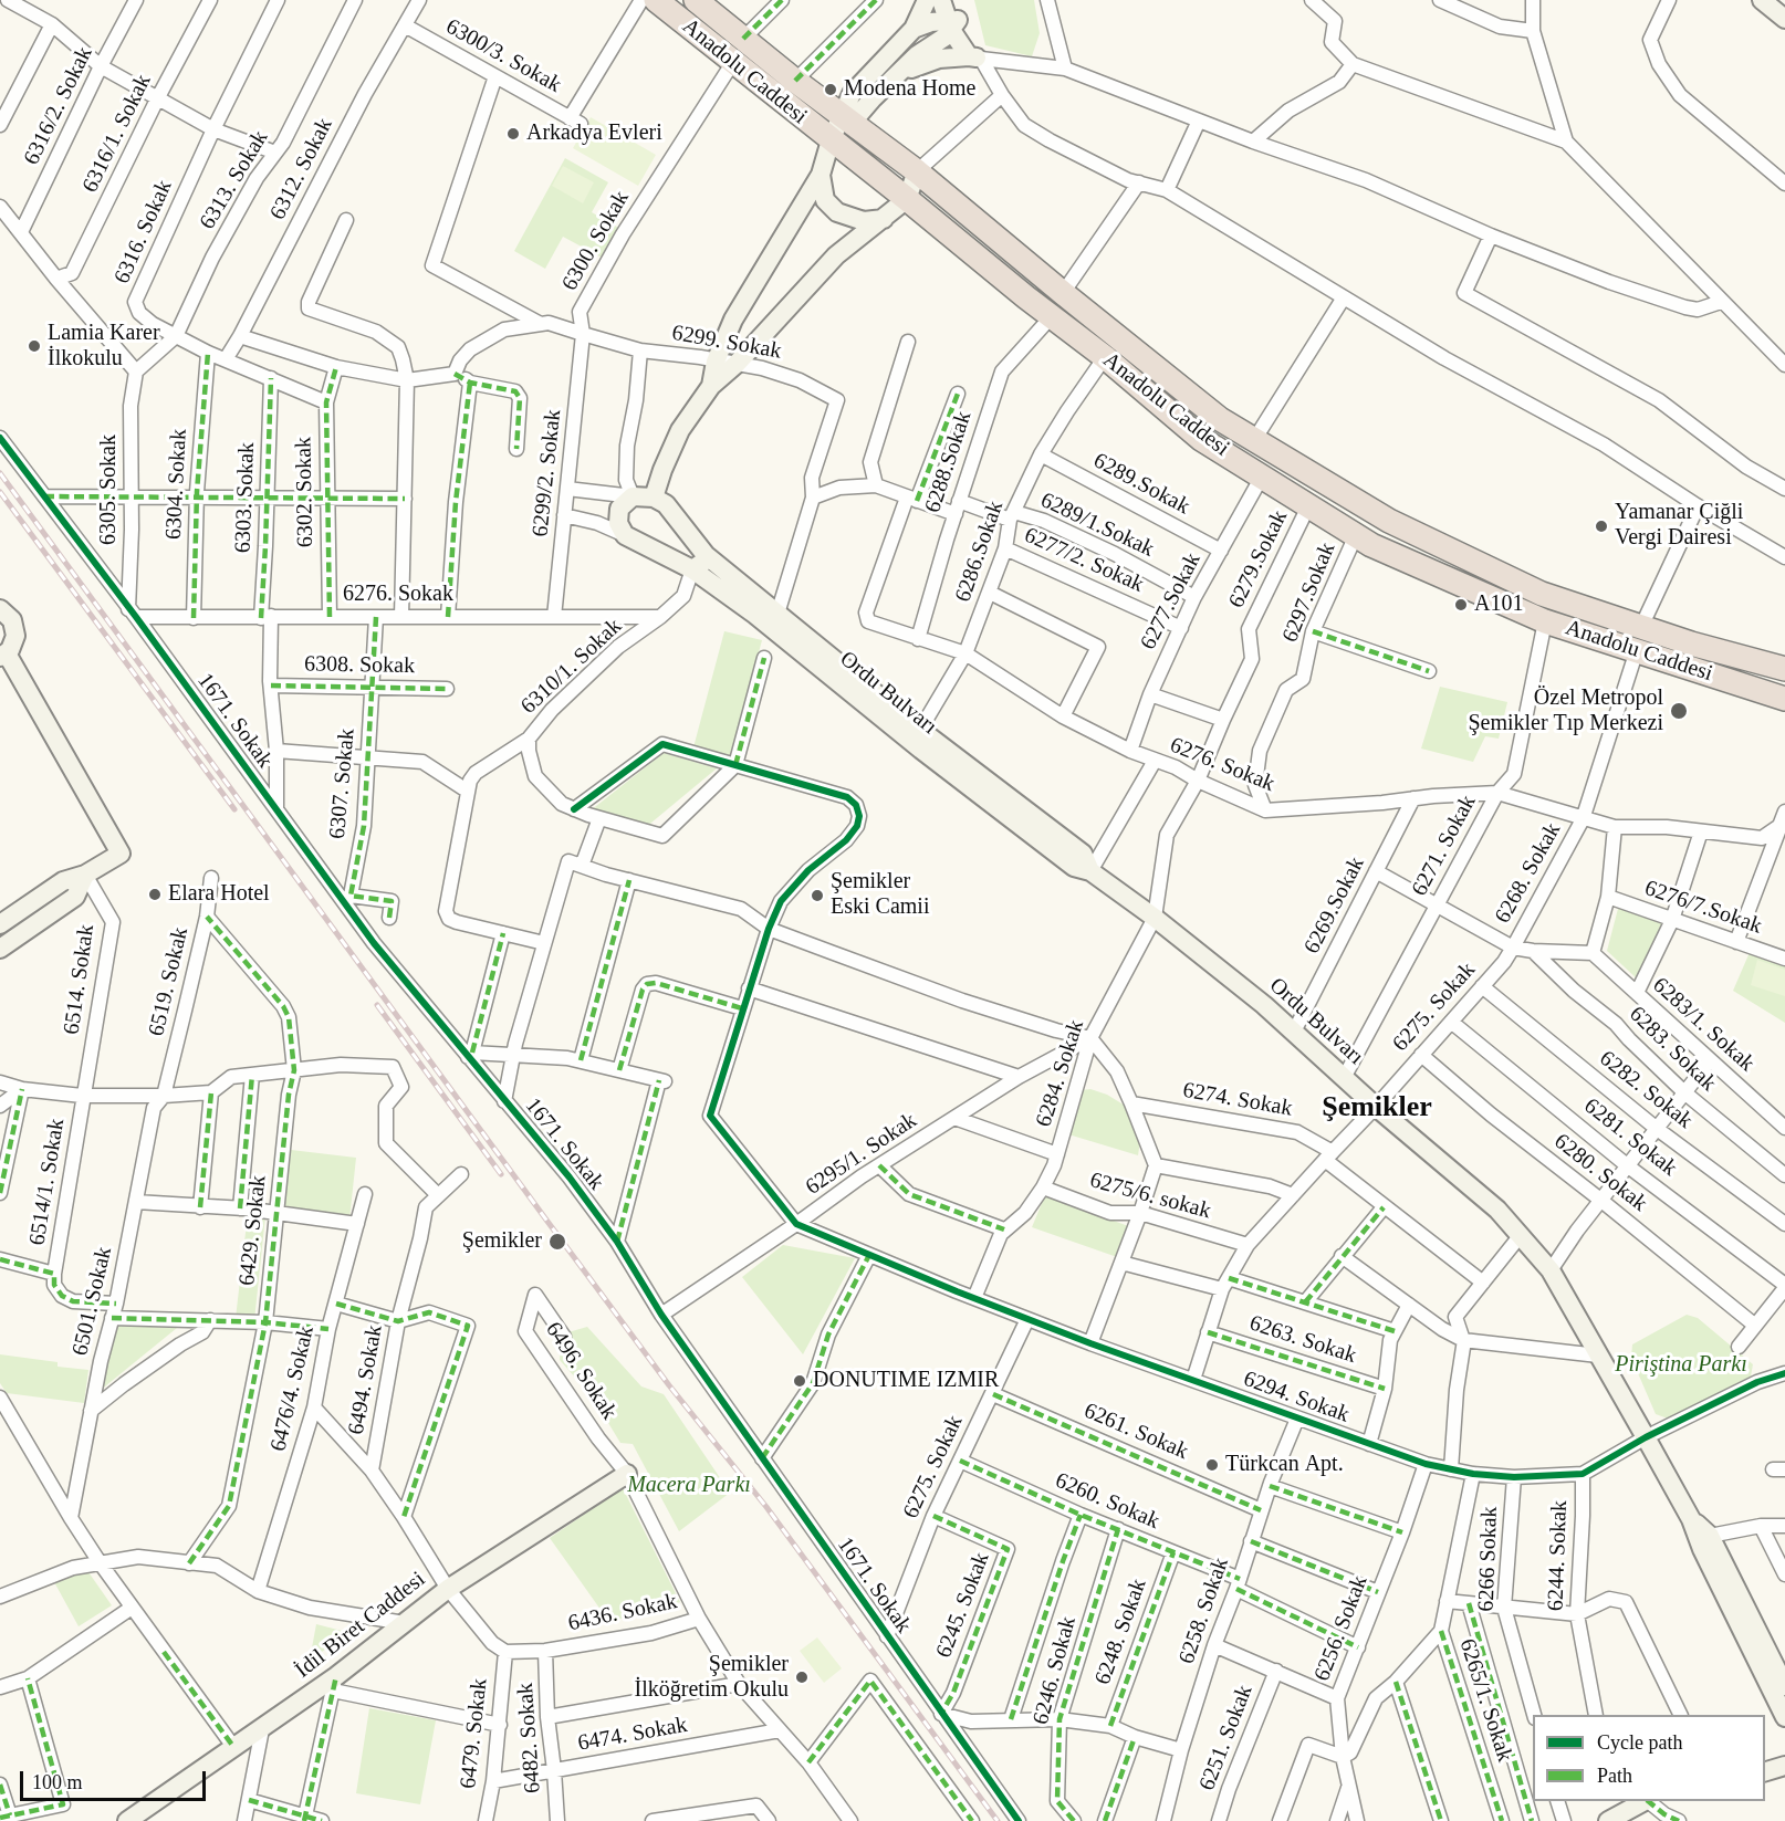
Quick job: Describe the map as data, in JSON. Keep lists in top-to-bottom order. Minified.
{"streets":{"highway":["Anadolu Caddesi"],"main road":["Ordu Bulvarı","İdil Biret Caddesi"],"street":["6300/3. Sokak","6316/2. Sokak","6316/1. Sokak","6312. Sokak","6313. Sokak","6316. Sokak","6300. Sokak","6299. Sokak","6288.Sokak","6299/2. Sokak","6304. Sokak","6289.Sokak","6305. Sokak","6302. Sokak","6303. Sokak","6289/1.Sokak","6286.Sokak","6279.Sokak","6277/2. Sokak","6297.Sokak","6276. Sokak","6277.Sokak","6308. Sokak","6310/1. Sokak","1671. Sokak","6307. Sokak","6271. Sokak","6268. Sokak","6269.Sokak","6276/7.Sokak","6514. Sokak","6519. Sokak","6275. Sokak","6283/1. Sokak","6283. Sokak","6284. Sokak","6282. Sokak","6274. Sokak","6281. Sokak","6295/1. Sokak","6280. Sokak","6514/1. Sokak","6275/6. sokak","6429. Sokak","6501. Sokak","6263. Sokak","6496. Sokak","6494. Sokak","6476/4. Sokak","6294. Sokak","6261. Sokak","6260. Sokak","6244. Sokak","6266 Sokak","6245. Sokak","6258. Sokak","6436. Sokak","6256. Sokak","6248. Sokak","6246. Sokak","6265/1. Sokak","6479. Sokak","6474. Sokak","6482. Sokak","6251. Sokak"]},"crossings":[["6300/3. Sokak","6312. Sokak"],["Anadolu Caddesi","6300. Sokak"],["Anadolu Caddesi","6288.Sokak"],["Anadolu Caddesi","6286.Sokak"],["Anadolu Caddesi","6279.Sokak"],["Anadolu Caddesi","6297.Sokak"],["Anadolu Caddesi","6277.Sokak"],["Anadolu Caddesi","6271. Sokak"],["Anadolu Caddesi","6268. Sokak"],["6312. Sokak","6316. Sokak"],["6313. Sokak","6316. Sokak"],["6313. Sokak","6305. Sokak"],["6316. Sokak","6304. Sokak"],["6316. Sokak","6302. Sokak"],["6316. Sokak","6303. Sokak"],["6300. Sokak","6299. Sokak"],["6300. Sokak","6299/2. Sokak"],["6299. Sokak","6299/2. Sokak"],["6299. Sokak","Ordu Bulvarı"],["6288.Sokak","6289/1.Sokak"],["6288.Sokak","6276. Sokak"],["6299/2. Sokak","6276. Sokak"],["6299/2. Sokak","Ordu Bulvarı"],["6304. Sokak","6276. Sokak"],["6289.Sokak","6286.Sokak"],["6289.Sokak","6277.Sokak"],["6305. Sokak","6276. Sokak"],["6305. Sokak","1671. Sokak"],["6302. Sokak","6276. Sokak"],["6303. Sokak","6276. Sokak"],["6303. Sokak","6308. Sokak"],["6303. Sokak","1671. Sokak"],["6289/1.Sokak","6286.Sokak"],["6289/1.Sokak","6276. Sokak"],["6289/1.Sokak","6277.Sokak"],["6286.Sokak","6277/2. Sokak"],["6286.Sokak","6276. Sokak"],["6286.Sokak","Ordu Bulvarı"],["6279.Sokak","6276. Sokak"],["6279.Sokak","6284. Sokak"],["6277/2. Sokak","6277.Sokak"],["6297.Sokak","6276. Sokak"],["6276. Sokak","6277.Sokak"],["6276. Sokak","6310/1. Sokak"],["6276. Sokak","1671. Sokak"],["6276. Sokak","6307. Sokak"],["6276. Sokak","6271. Sokak"],["6276. Sokak","6268. Sokak"],["6276. Sokak","6269.Sokak"],["6276. Sokak","6284. Sokak"],["6308. Sokak","6307. Sokak"],["6310/1. Sokak","Ordu Bulvarı"],["Ordu Bulvarı","6271. Sokak"],["Ordu Bulvarı","6269.Sokak"],["Ordu Bulvarı","6275. Sokak"],["Ordu Bulvarı","6284. Sokak"],["Ordu Bulvarı","6294. Sokak"],["1671. Sokak","6275. Sokak"],["1671. Sokak","6295/1. Sokak"],["1671. Sokak","6245. Sokak"],["6268. Sokak","6275. Sokak"],["6514. Sokak","6514/1. Sokak"],["6519. Sokak","6429. Sokak"],["6519. Sokak","6501. Sokak"],["6275. Sokak","6282. Sokak"],["6275. Sokak","6274. Sokak"],["6275. Sokak","6281. Sokak"],["6275. Sokak","6280. Sokak"],["6275. Sokak","6275/6. sokak"],["6275. Sokak","6263. Sokak"],["6275. Sokak","6294. Sokak"],["6275. Sokak","6261. Sokak"],["6275. Sokak","6260. Sokak"],["6275. Sokak","6245. Sokak"],["6284. Sokak","6295/1. Sokak"],["6284. Sokak","6275/6. sokak"],["6284. Sokak","6294. Sokak"],["6295/1. Sokak","6294. Sokak"],["6263. Sokak","6294. Sokak"],["6496. Sokak","İdil Biret Caddesi"],["6294. Sokak","6244. Sokak"],["6294. Sokak","6266 Sokak"],["6294. Sokak","6258. Sokak"],["6294. Sokak","6256. Sokak"],["6294. Sokak","6265/1. Sokak"],["6261. Sokak","6258. Sokak"],["6260. Sokak","6258. Sokak"],["6260. Sokak","6256. Sokak"],["6260. Sokak","6248. Sokak"],["6260. Sokak","6246. Sokak"],["6436. Sokak","6479. Sokak"],["6436. Sokak","6474. Sokak"],["6436. Sokak","6482. Sokak"],["6479. Sokak","6474. Sokak"],["6474. Sokak","6482. Sokak"]],"districts":["Şemikler"],"parks":["Piriştina Parkı","Macera Parkı"],"places":["Modena Home","Arkadya Evleri","Lamia Karer İlkokulu","Yamanar Çiğli Vergi Dairesi","A101","Özel Metropol Şemikler Tıp Merkezi","Elara Hotel","Şemikler Eski Camii","Şemikler","DONUTIME IZMIR","Türkcan Apt.","Şemikler İlköğretim Okulu"],"legend":["Cycle path","Path"],"scale_bar":"100 m"}
